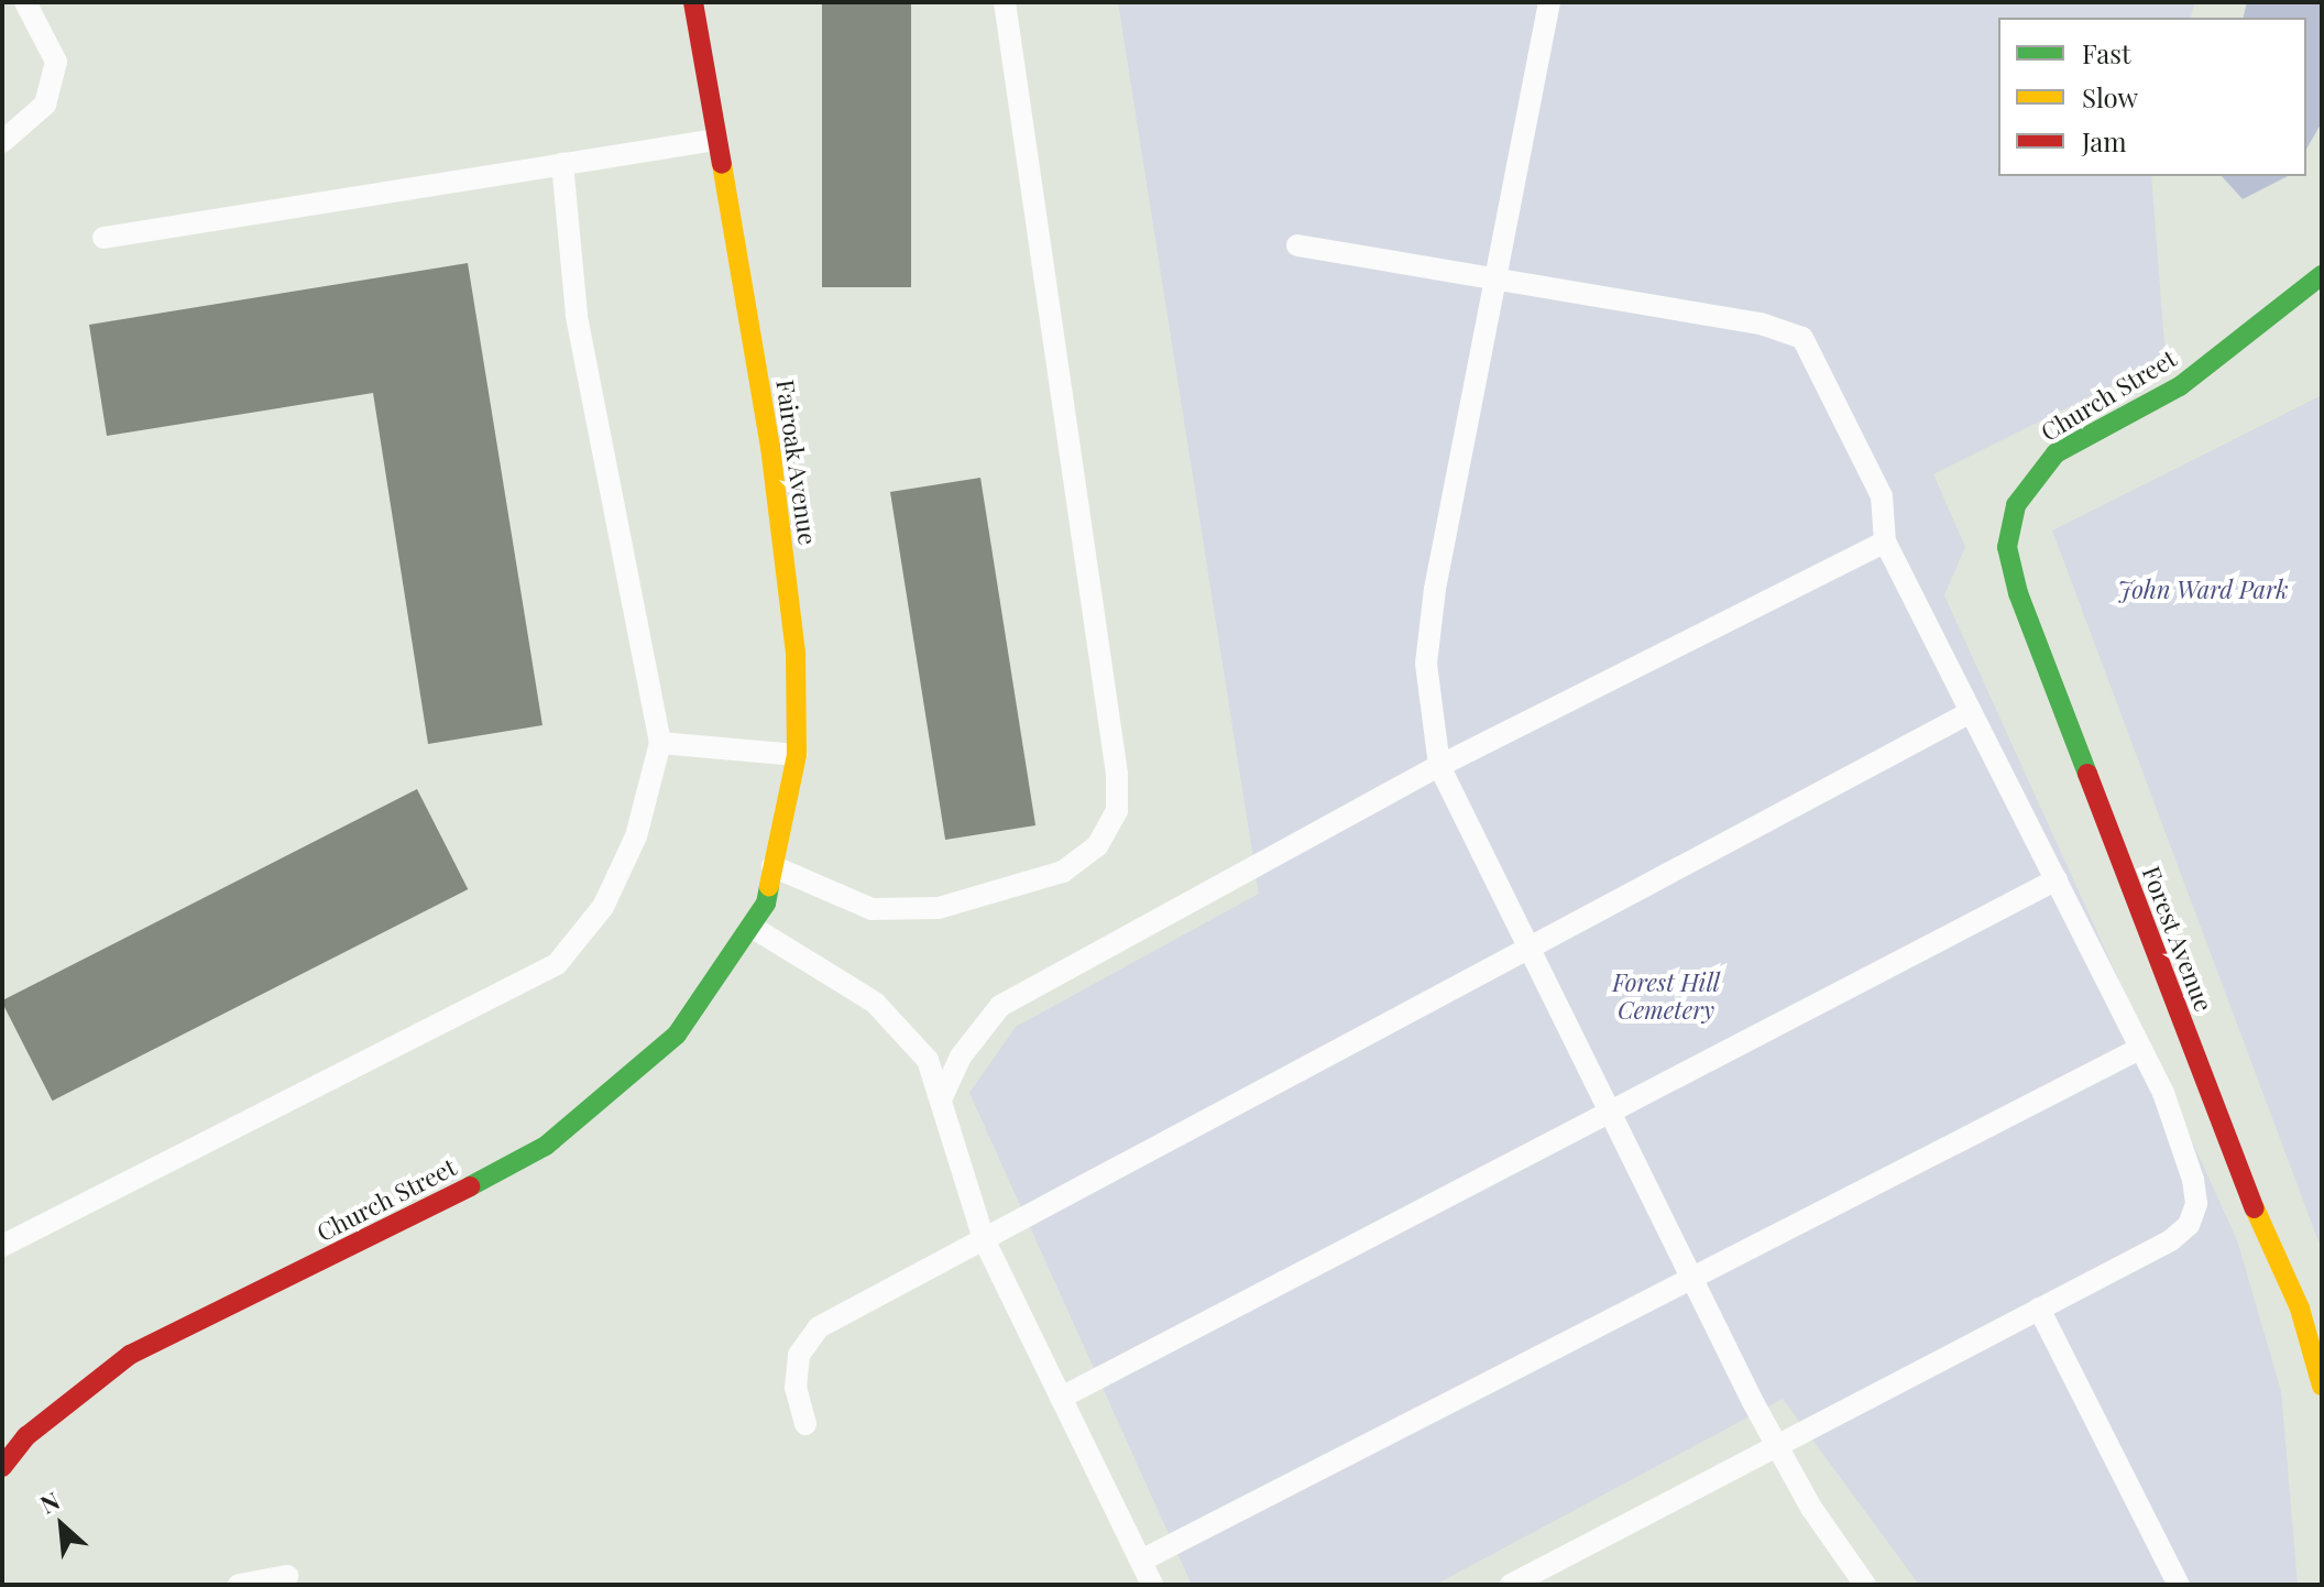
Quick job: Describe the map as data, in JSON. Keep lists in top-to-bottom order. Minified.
{"streets":{"street":["Church Street","Fairoak Avenue","Forest Avenue"]},"crossings":[["Church Street","Fairoak Avenue"],["Church Street","Forest Avenue"]],"parks":["John Ward Park","Forest Hill Cemetery"],"legend":["Fast","Slow","Jam"],"north":"top left"}
